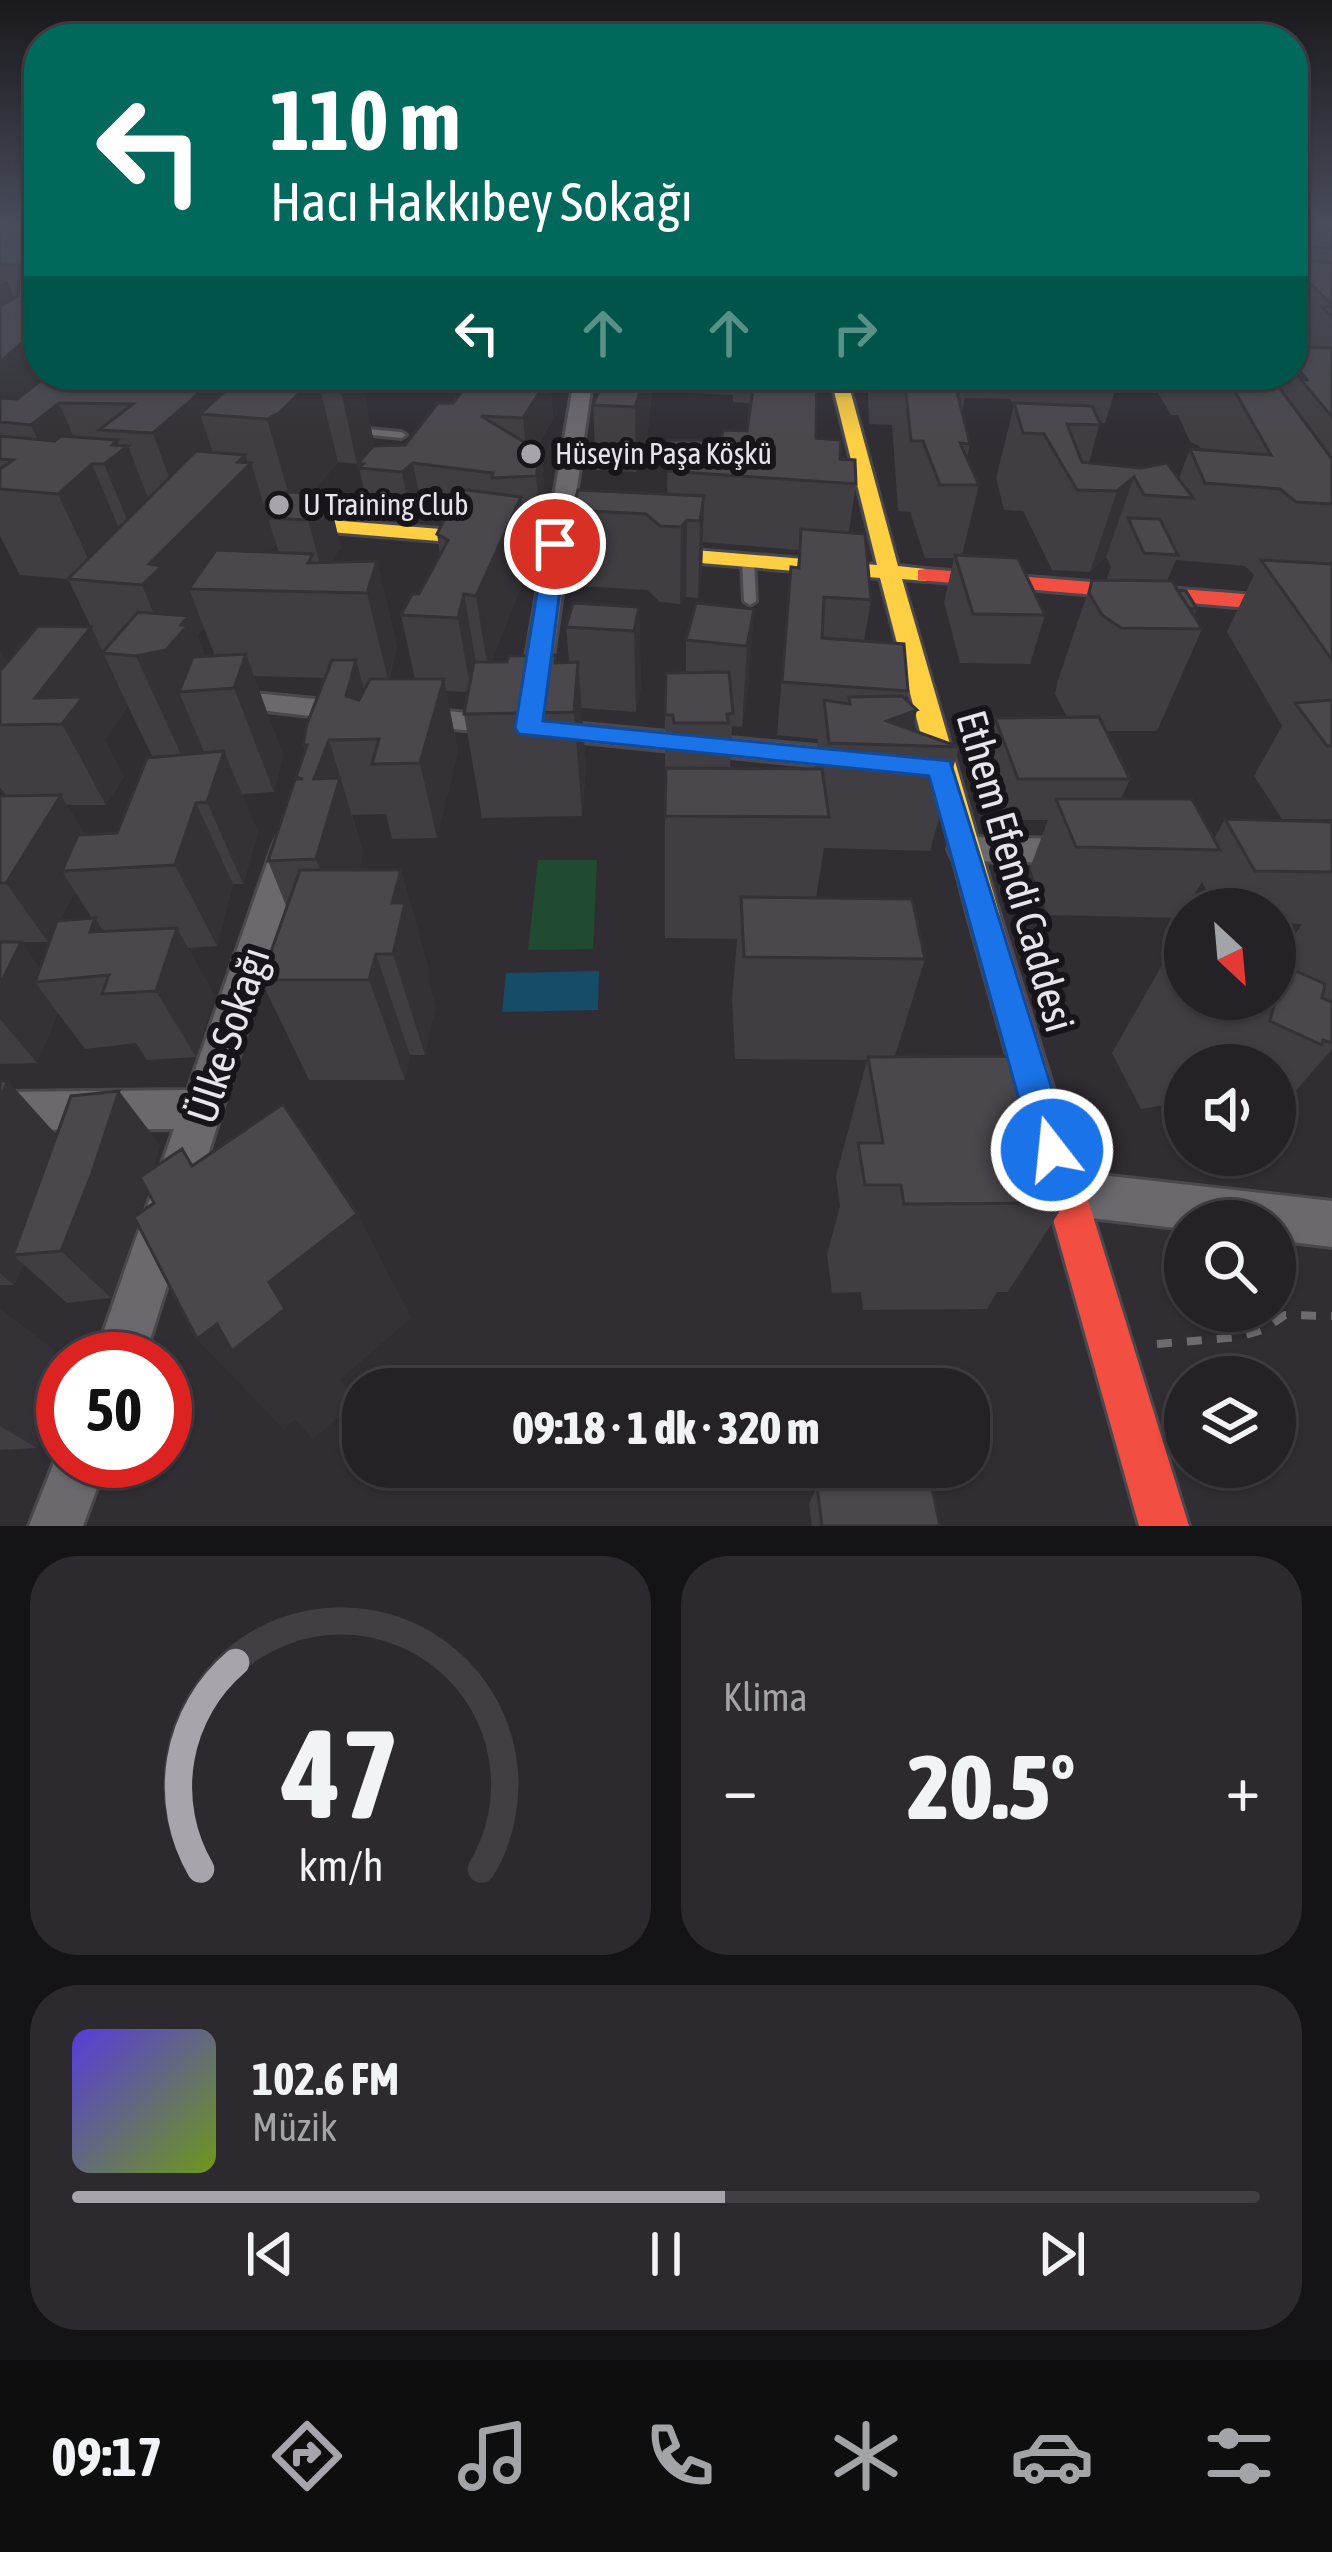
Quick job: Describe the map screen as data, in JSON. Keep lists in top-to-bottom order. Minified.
{"streets":{"main road":["Ethem Efendi Caddesi"],"street":["Ülke Sokağı"]},"places":["Hüseyin Paşa Köşkü","U Training Club"],"north":"bottom right","page":{"turn":["110 m","Hacı Hakkıbey Sokağı"],"limit":"50","trip":"09:18 · 1 dk · 320 m","tile":"Klima","heat":["−","20.5°","+"],"song":["102.6 FM","Müzik"],"tabs":"09:17","gauge":["47","km/h"]}}
